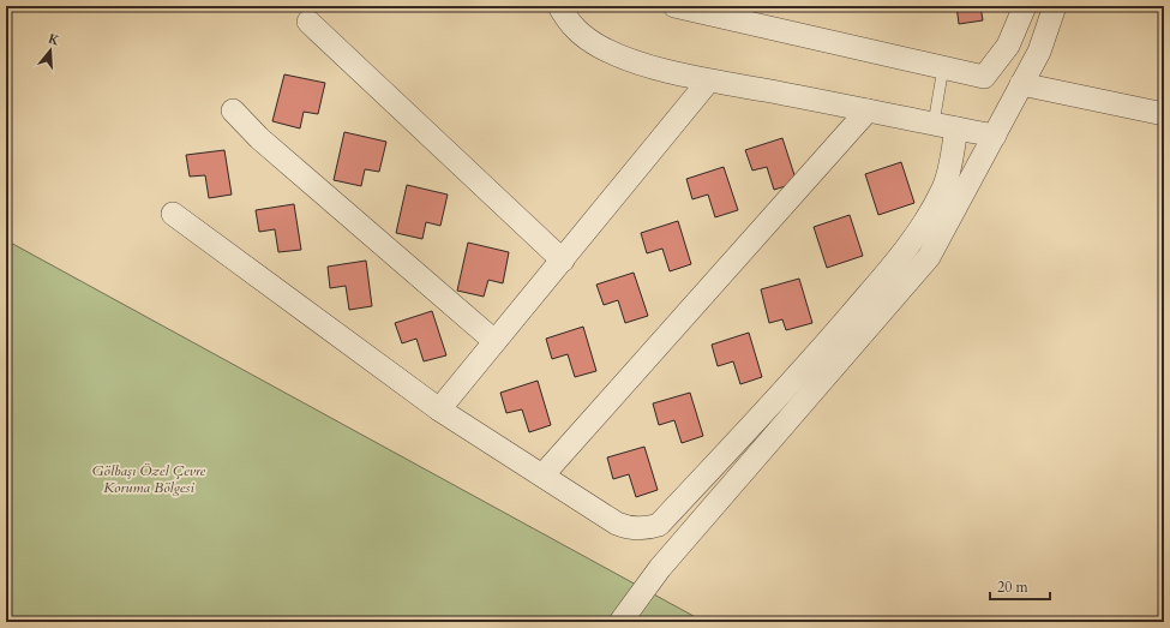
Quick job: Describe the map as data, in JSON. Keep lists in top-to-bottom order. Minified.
{"parks":["Gölbaşı Özel Çevre Koruma Bölgesi"],"scale_bar":"20 m","north":"top"}
